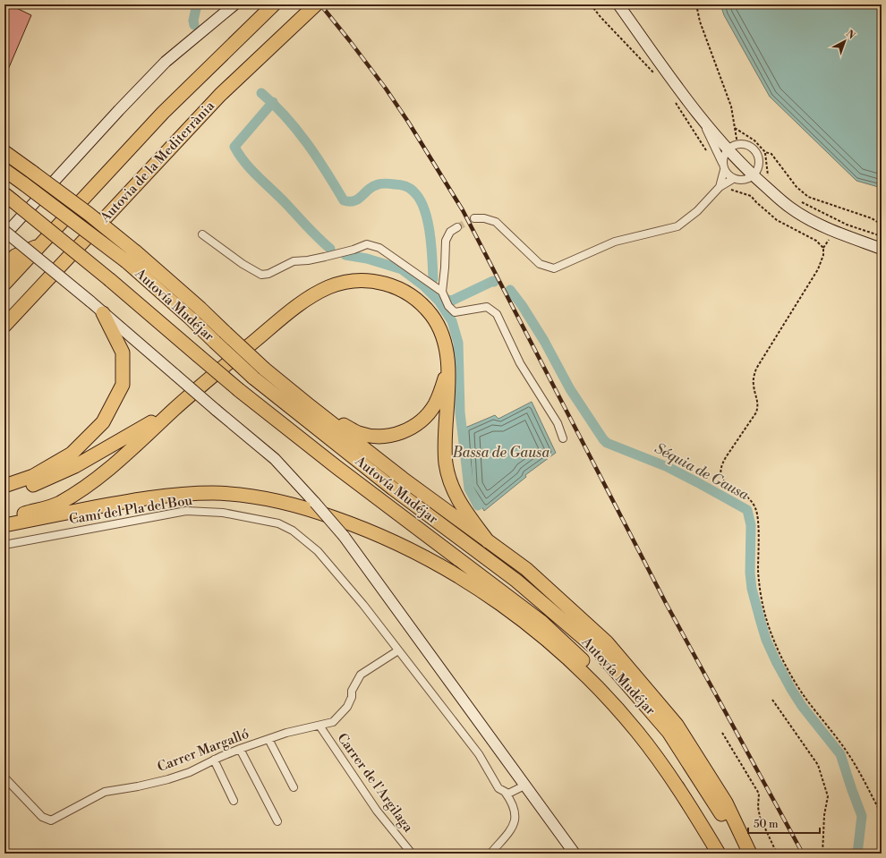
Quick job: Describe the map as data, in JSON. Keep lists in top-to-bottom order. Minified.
{"streets":{"highway":["Autovia de la Mediterrània","Autovía Mudéjar"],"street":["Camí del Pla del Bou","Carrer Margalló","Carrer de l'Argilaga"]},"crossings":[["Camí del Pla del Bou","Carrer Margalló"],["Carrer Margalló","Carrer de l'Argilaga"]],"water":["Bassa de Gausa","Séquia de Gausa"],"scale_bar":"50 m","north":"top right"}
